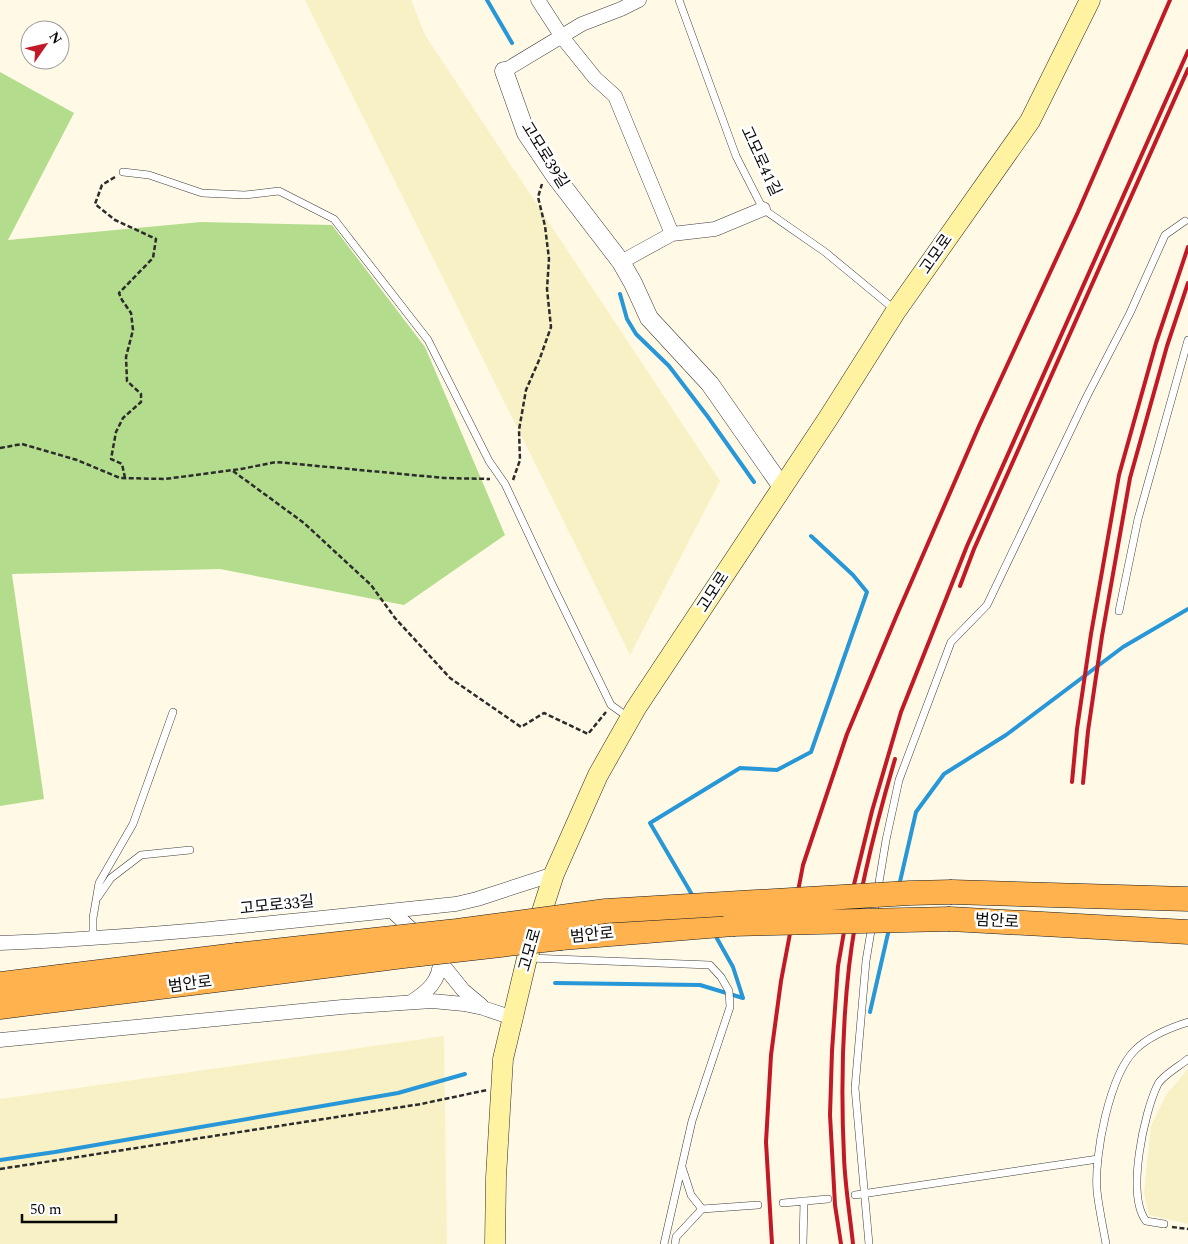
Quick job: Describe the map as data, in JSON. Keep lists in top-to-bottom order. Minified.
{"streets":{"highway":["범안로"],"main road":["고모로"],"street":["고모로39길","고모로33길"],"lane":["고모로41길"]},"crossings":[["고모로39길","고모로"],["고모로41길","고모로"],["고모로","고모로33길"]],"scale_bar":"50 m","north":"top right"}
